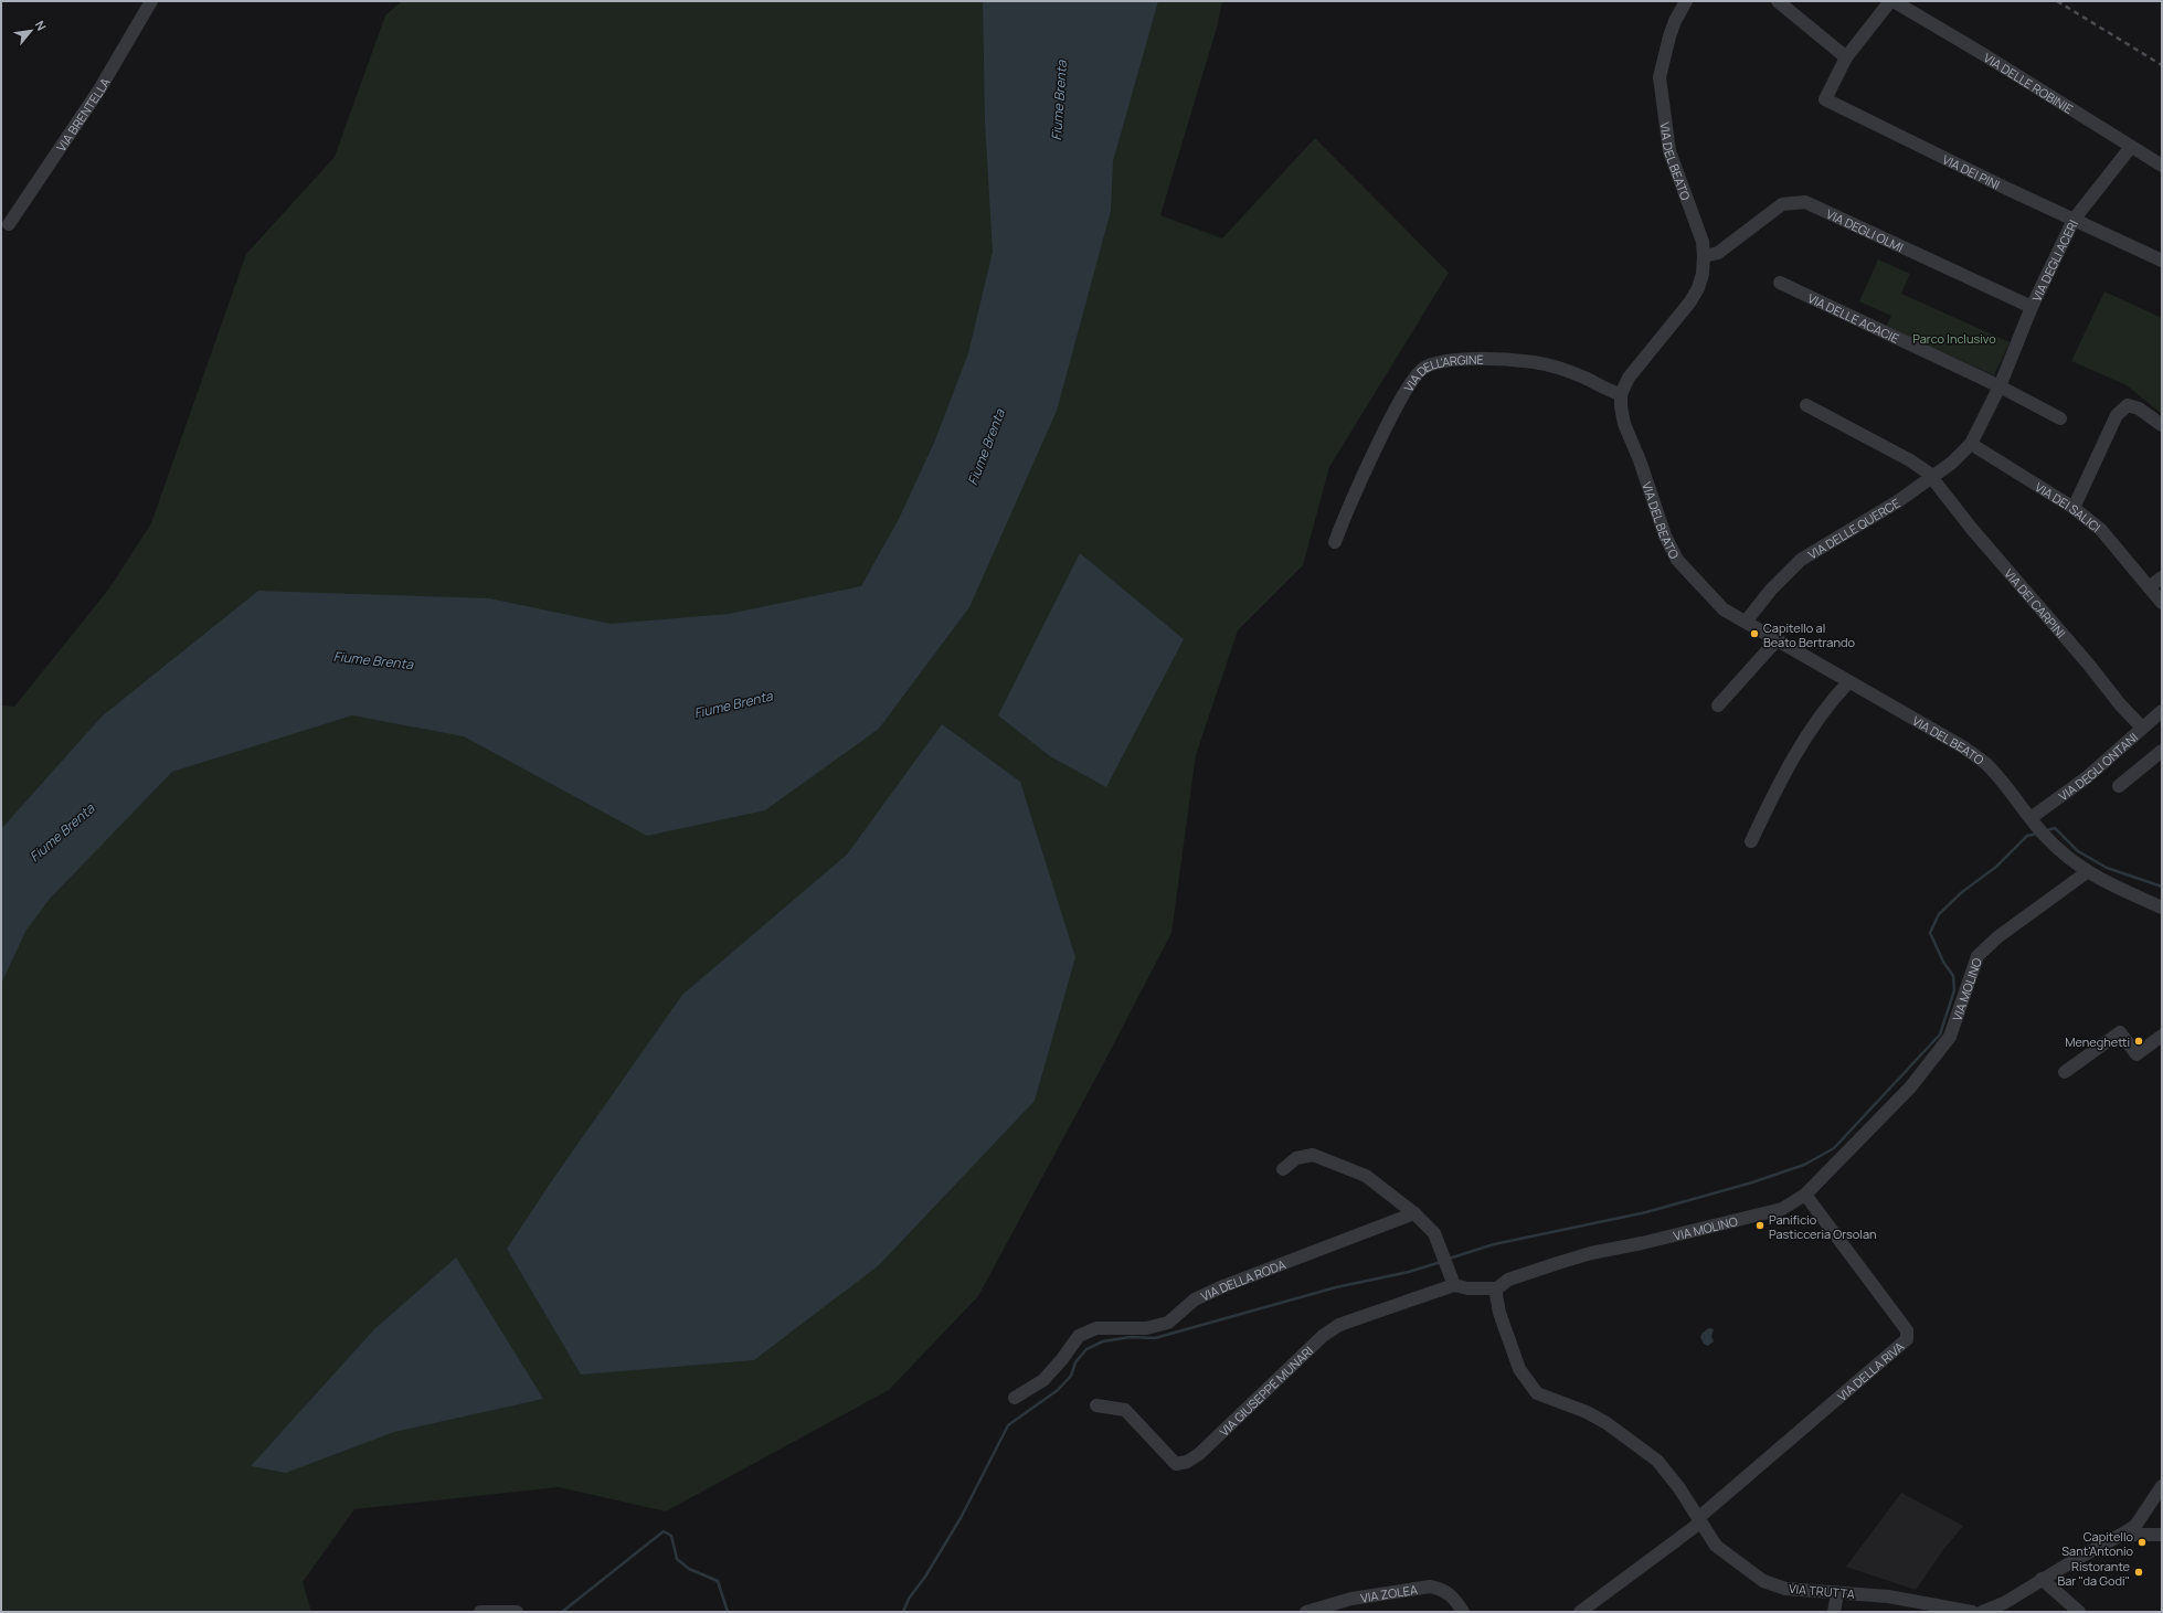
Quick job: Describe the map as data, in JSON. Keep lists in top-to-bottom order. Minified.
{"streets":{"street":["VIA DELLE ROBINIE","VIA BRENTELLA","VIA DEL BEATO","VIA DEI PINI","VIA DEGLI OLMI","VIA DEGLI ACERI","VIA DELLE ACACIE","VIA DELL'ARGINE","VIA DEI SALICI","VIA DELLE QUERCE","VIA DEI CARPINI","VIA DEGLI ONTANI","VIA MOLINO","VIA DELLA RODA","VIA DELLA RIVA","VIA GIUSEPPE MUNARI","VIA TRUTTA","VIA ZOLEA"]},"crossings":[["VIA DELLE ROBINIE","VIA DEI PINI"],["VIA DELLE ROBINIE","VIA DEGLI ACERI"],["VIA DEL BEATO","VIA DEGLI OLMI"],["VIA DEL BEATO","VIA DELL'ARGINE"],["VIA DEL BEATO","VIA DELLE QUERCE"],["VIA DEL BEATO","VIA DEGLI ONTANI"],["VIA DEL BEATO","VIA MOLINO"],["VIA DEI PINI","VIA DEGLI ACERI"],["VIA DEGLI OLMI","VIA DEGLI ACERI"],["VIA DEGLI ACERI","VIA DELLE ACACIE"],["VIA DEGLI ACERI","VIA DEI SALICI"],["VIA DEGLI ACERI","VIA DELLE QUERCE"],["VIA DEI SALICI","VIA DELLE QUERCE"],["VIA DELLE QUERCE","VIA DEI CARPINI"],["VIA DEI CARPINI","VIA DEGLI ONTANI"],["VIA MOLINO","VIA DELLA RIVA"],["VIA DELLA RIVA","VIA TRUTTA"]],"water":["Fiume Brenta"],"parks":["Parco Inclusivo"],"places":["Capitello al Beato Bertrando","Meneghetti","Panificio Pasticceria Orsolan","Capitello Sant'Antonio","Ristorante Bar \"da Godi\""],"north":"top right"}
